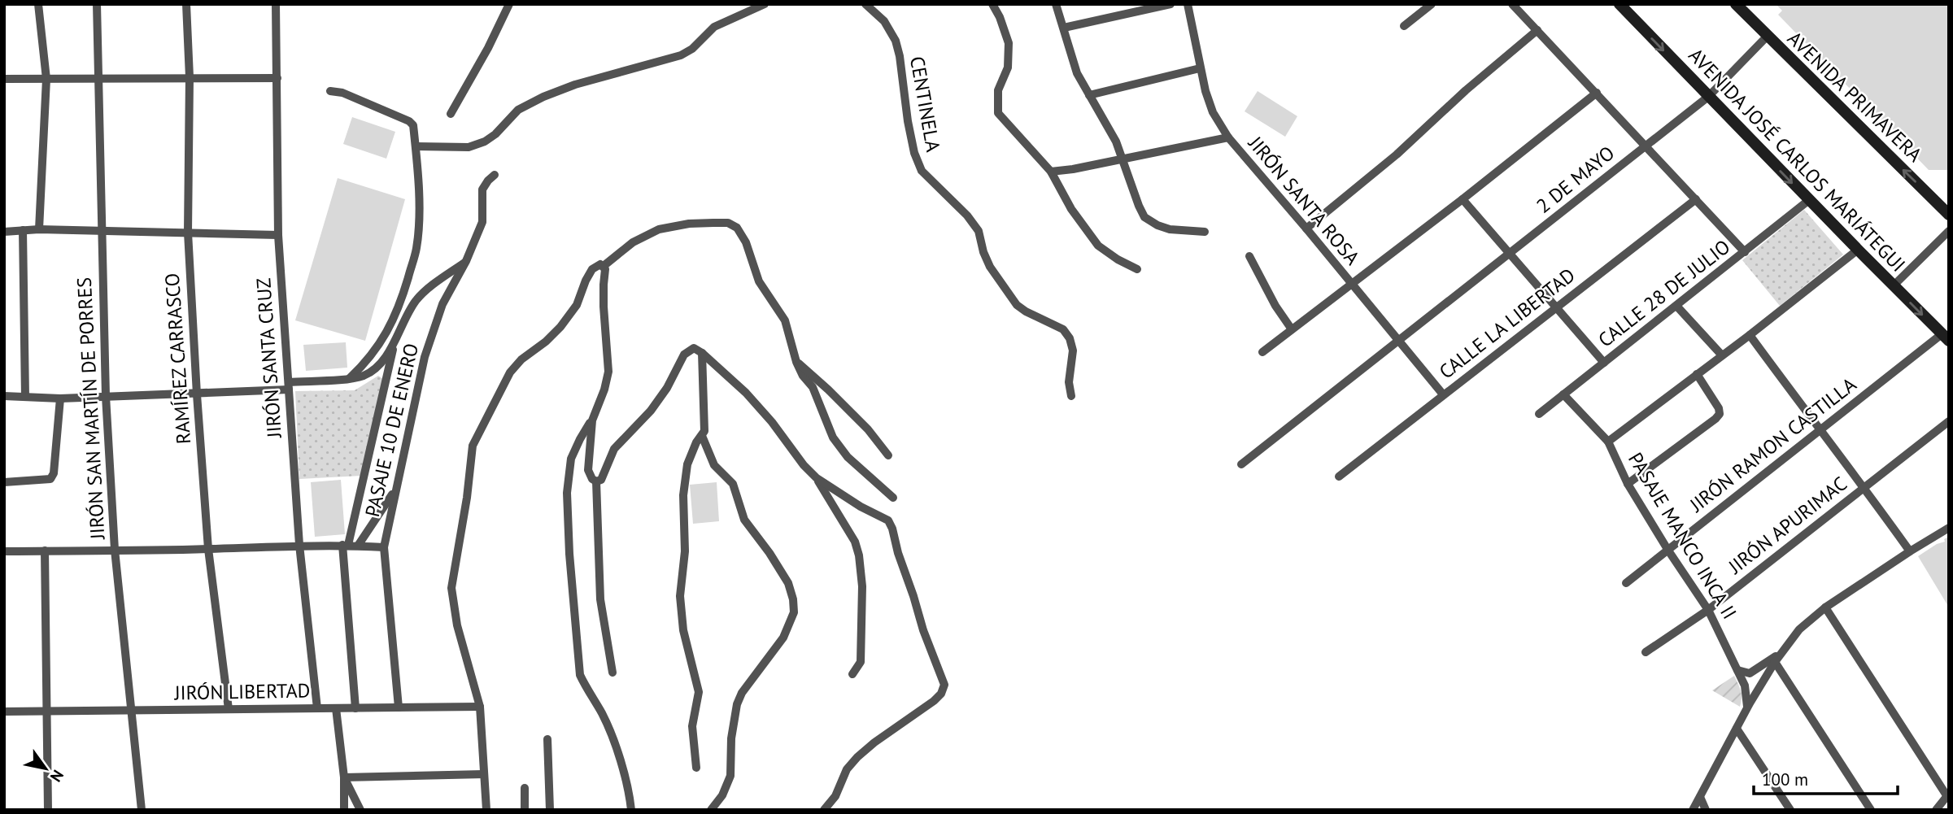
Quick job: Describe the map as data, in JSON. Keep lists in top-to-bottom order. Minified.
{"streets":{"main road":["AVENIDA PRIMAVERA","AVENIDA JOSÉ CARLOS MARIÁTEGUI"],"street":["CENTINELA","2 DE MAYO","JIRÓN SANTA ROSA","CALLE 28 DE JULIO","CALLE LA LIBERTAD","JIRÓN SANTA CRUZ","RAMÍREZ CARRASCO","JIRÓN SAN MARTÍN DE PORRES","PASAJE 10 DE ENERO","JIRÓN RAMON CASTILLA","JIRÓN APURIMAC","PASAJE MANCO INCA II","JIRÓN LIBERTAD"]},"crossings":[["AVENIDA PRIMAVERA","2 DE MAYO"],["AVENIDA JOSÉ CARLOS MARIÁTEGUI","2 DE MAYO"],["AVENIDA JOSÉ CARLOS MARIÁTEGUI","CALLE 28 DE JULIO"],["AVENIDA JOSÉ CARLOS MARIÁTEGUI","JIRÓN RAMON CASTILLA"],["2 DE MAYO","JIRÓN SANTA ROSA"],["JIRÓN SANTA ROSA","CALLE LA LIBERTAD"],["CALLE 28 DE JULIO","PASAJE MANCO INCA II"],["JIRÓN SANTA CRUZ","JIRÓN LIBERTAD"],["RAMÍREZ CARRASCO","JIRÓN LIBERTAD"],["JIRÓN SAN MARTÍN DE PORRES","JIRÓN LIBERTAD"],["PASAJE 10 DE ENERO","JIRÓN LIBERTAD"],["JIRÓN RAMON CASTILLA","PASAJE MANCO INCA II"],["JIRÓN APURIMAC","PASAJE MANCO INCA II"]],"one_way":["AVENIDA PRIMAVERA","AVENIDA JOSÉ CARLOS MARIÁTEGUI"],"scale_bar":"100 m","north":"bottom right"}
